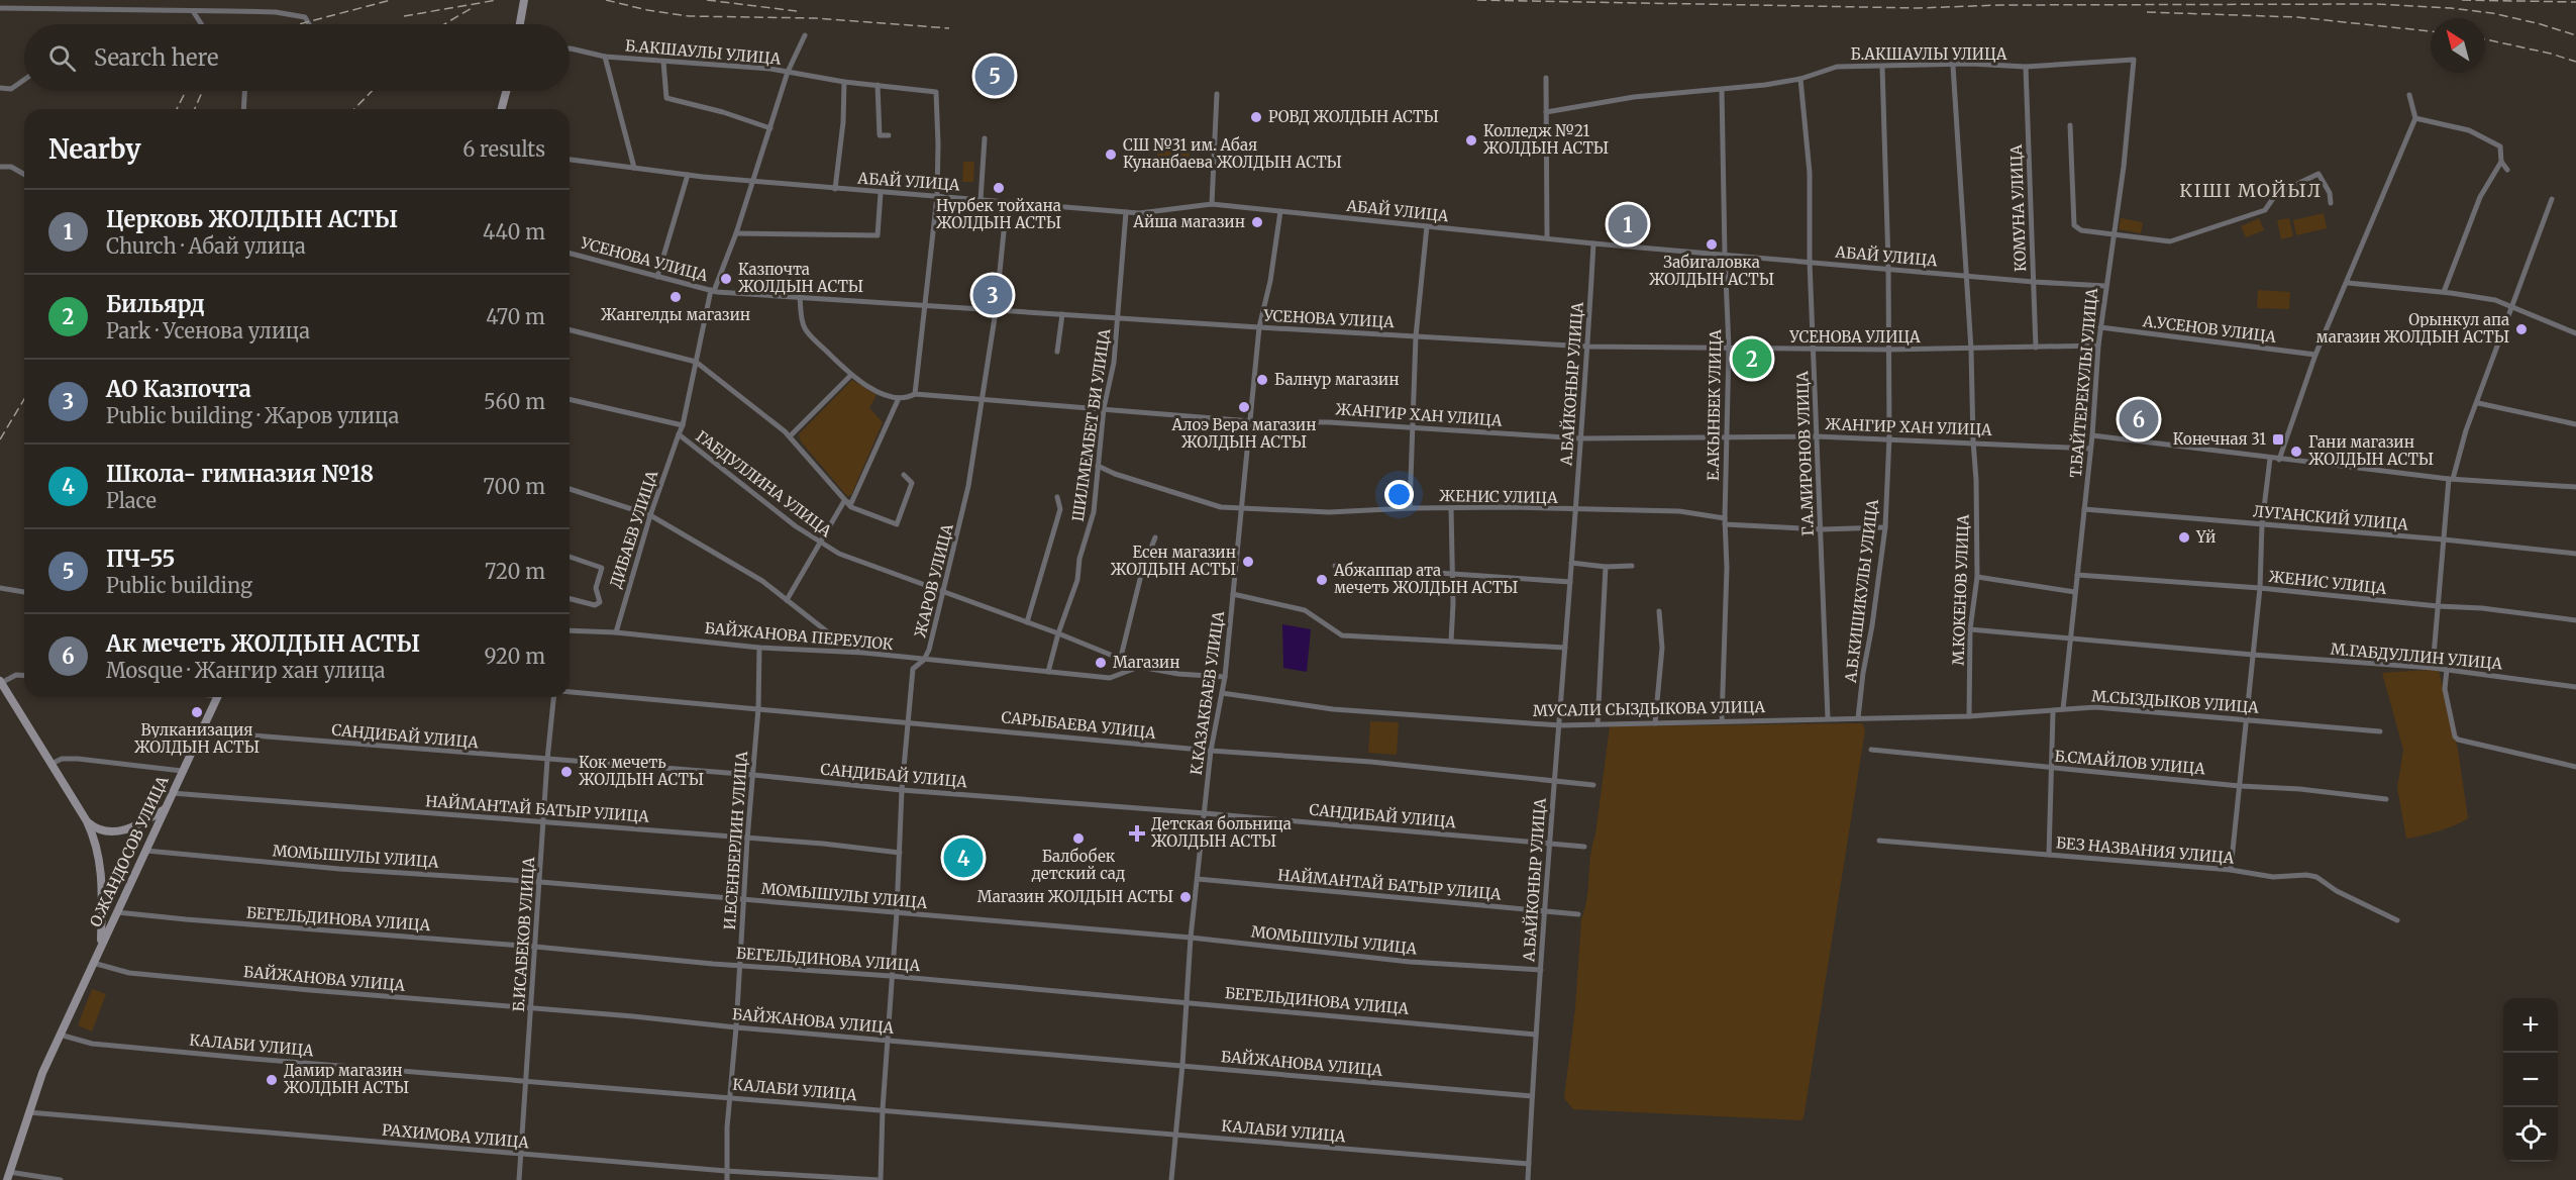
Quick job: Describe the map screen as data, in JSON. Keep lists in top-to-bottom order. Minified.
{"streets":{"main road":["О.ЖАНДОСОВ УЛИЦА"],"street":["Б.АКШАУЛЫ УЛИЦА","АБАЙ УЛИЦА","КОМУНА УЛИЦА","УСЕНОВА УЛИЦА","А.УСЕНОВ УЛИЦА","Т.БАЙТЕРЕКУЛЫ УЛИЦА","А.БАЙКОНЫР УЛИЦА","Е.АКЫНБЕК УЛИЦА","ЖАНГИР ХАН УЛИЦА","ШИЛМЕМБЕТ БИ УЛИЦА","Г.А.МИРОНОВ УЛИЦА","ГАБДУЛЛИНА УЛИЦА","ЖЕНИС УЛИЦА","ЛУГАНСКИЙ УЛИЦА","ДИБАЕВ УЛИЦА","ЖАРОВ УЛИЦА","М.КОКЕНОВ УЛИЦА","А.Б.КИШИКУЛЫ УЛИЦА","БАЙЖАНОВА ПЕРЕУЛОК","М.ГАБДУЛЛИН УЛИЦА","К.КАЗАКБАЕВ УЛИЦА","М.СЫЗДЫКОВ УЛИЦА","МУСАЛИ СЫЗДЫКОВА УЛИЦА","САРЫБАЕВА УЛИЦА","САНДИБАЙ УЛИЦА","Б.СМАЙЛОВ УЛИЦА","НАЙМАНТАЙ БАТЫР УЛИЦА","И.ЕСЕНБЕРЛИН УЛИЦА","БЕЗ НАЗВАНИЯ УЛИЦА","МОМЫШУЛЫ УЛИЦА","БЕГЕЛЬДИНОВА УЛИЦА","Б.ИСАБЕКОВ УЛИЦА","БАЙЖАНОВА УЛИЦА","КАЛАБИ УЛИЦА","РАХИМОВА УЛИЦА"]},"crossings":[["Б.АКШАУЛЫ УЛИЦА","АБАЙ УЛИЦА"],["Б.АКШАУЛЫ УЛИЦА","КОМУНА УЛИЦА"],["Б.АКШАУЛЫ УЛИЦА","Т.БАЙТЕРЕКУЛЫ УЛИЦА"],["Б.АКШАУЛЫ УЛИЦА","Е.АКЫНБЕК УЛИЦА"],["Б.АКШАУЛЫ УЛИЦА","Г.А.МИРОНОВ УЛИЦА"],["Б.АКШАУЛЫ УЛИЦА","М.КОКЕНОВ УЛИЦА"],["Б.АКШАУЛЫ УЛИЦА","А.Б.КИШИКУЛЫ УЛИЦА"],["АБАЙ УЛИЦА","КОМУНА УЛИЦА"],["АБАЙ УЛИЦА","Т.БАЙТЕРЕКУЛЫ УЛИЦА"],["АБАЙ УЛИЦА","А.БАЙКОНЫР УЛИЦА"],["АБАЙ УЛИЦА","Е.АКЫНБЕК УЛИЦА"],["АБАЙ УЛИЦА","ШИЛМЕМБЕТ БИ УЛИЦА"],["АБАЙ УЛИЦА","Г.А.МИРОНОВ УЛИЦА"],["АБАЙ УЛИЦА","ЖАРОВ УЛИЦА"],["АБАЙ УЛИЦА","М.КОКЕНОВ УЛИЦА"],["АБАЙ УЛИЦА","А.Б.КИШИКУЛЫ УЛИЦА"],["АБАЙ УЛИЦА","К.КАЗАКБАЕВ УЛИЦА"],["КОМУНА УЛИЦА","УСЕНОВА УЛИЦА"],["УСЕНОВА УЛИЦА","Т.БАЙТЕРЕКУЛЫ УЛИЦА"],["УСЕНОВА УЛИЦА","А.БАЙКОНЫР УЛИЦА"],["УСЕНОВА УЛИЦА","Е.АКЫНБЕК УЛИЦА"],["УСЕНОВА УЛИЦА","ШИЛМЕМБЕТ БИ УЛИЦА"],["УСЕНОВА УЛИЦА","Г.А.МИРОНОВ УЛИЦА"],["УСЕНОВА УЛИЦА","ЖАРОВ УЛИЦА"],["УСЕНОВА УЛИЦА","М.КОКЕНОВ УЛИЦА"],["УСЕНОВА УЛИЦА","А.Б.КИШИКУЛЫ УЛИЦА"],["УСЕНОВА УЛИЦА","К.КАЗАКБАЕВ УЛИЦА"],["А.УСЕНОВ УЛИЦА","Т.БАЙТЕРЕКУЛЫ УЛИЦА"],["Т.БАЙТЕРЕКУЛЫ УЛИЦА","ЖАНГИР ХАН УЛИЦА"],["Т.БАЙТЕРЕКУЛЫ УЛИЦА","ЖЕНИС УЛИЦА"],["Т.БАЙТЕРЕКУЛЫ УЛИЦА","ЛУГАНСКИЙ УЛИЦА"],["Т.БАЙТЕРЕКУЛЫ УЛИЦА","М.ГАБДУЛЛИН УЛИЦА"],["Т.БАЙТЕРЕКУЛЫ УЛИЦА","М.СЫЗДЫКОВ УЛИЦА"],["А.БАЙКОНЫР УЛИЦА","ЖАНГИР ХАН УЛИЦА"],["А.БАЙКОНЫР УЛИЦА","ЖЕНИС УЛИЦА"],["А.БАЙКОНЫР УЛИЦА","МУСАЛИ СЫЗДЫКОВА УЛИЦА"],["А.БАЙКОНЫР УЛИЦА","САРЫБАЕВА УЛИЦА"],["А.БАЙКОНЫР УЛИЦА","САНДИБАЙ УЛИЦА"],["А.БАЙКОНЫР УЛИЦА","НАЙМАНТАЙ БАТЫР УЛИЦА"],["А.БАЙКОНЫР УЛИЦА","МОМЫШУЛЫ УЛИЦА"],["А.БАЙКОНЫР УЛИЦА","БЕГЕЛЬДИНОВА УЛИЦА"],["А.БАЙКОНЫР УЛИЦА","БАЙЖАНОВА УЛИЦА"],["А.БАЙКОНЫР УЛИЦА","КАЛАБИ УЛИЦА"],["Е.АКЫНБЕК УЛИЦА","ЖАНГИР ХАН УЛИЦА"],["Е.АКЫНБЕК УЛИЦА","ЖЕНИС УЛИЦА"],["Е.АКЫНБЕК УЛИЦА","МУСАЛИ СЫЗДЫКОВА УЛИЦА"],["ЖАНГИР ХАН УЛИЦА","ШИЛМЕМБЕТ БИ УЛИЦА"],["ЖАНГИР ХАН УЛИЦА","Г.А.МИРОНОВ УЛИЦА"],["ЖАНГИР ХАН УЛИЦА","ЖАРОВ УЛИЦА"],["ЖАНГИР ХАН УЛИЦА","М.КОКЕНОВ УЛИЦА"],["ЖАНГИР ХАН УЛИЦА","А.Б.КИШИКУЛЫ УЛИЦА"],["ЖАНГИР ХАН УЛИЦА","К.КАЗАКБАЕВ УЛИЦА"],["ШИЛМЕМБЕТ БИ УЛИЦА","ГАБДУЛЛИНА УЛИЦА"],["ШИЛМЕМБЕТ БИ УЛИЦА","ЖЕНИС УЛИЦА"],["ШИЛМЕМБЕТ БИ УЛИЦА","БАЙЖАНОВА ПЕРЕУЛОК"],["Г.А.МИРОНОВ УЛИЦА","ЖЕНИС УЛИЦА"],["Г.А.МИРОНОВ УЛИЦА","МУСАЛИ СЫЗДЫКОВА УЛИЦА"],["ГАБДУЛЛИНА УЛИЦА","ДИБАЕВ УЛИЦА"],["ГАБДУЛЛИНА УЛИЦА","ЖАРОВ УЛИЦА"],["ГАБДУЛЛИНА УЛИЦА","БАЙЖАНОВА ПЕРЕУЛОК"],["ЖЕНИС УЛИЦА","А.Б.КИШИКУЛЫ УЛИЦА"],["ЖЕНИС УЛИЦА","К.КАЗАКБАЕВ УЛИЦА"],["ДИБАЕВ УЛИЦА","БАЙЖАНОВА ПЕРЕУЛОК"],["ЖАРОВ УЛИЦА","БАЙЖАНОВА ПЕРЕУЛОК"],["ЖАРОВ УЛИЦА","САРЫБАЕВА УЛИЦА"],["ЖАРОВ УЛИЦА","САНДИБАЙ УЛИЦА"],["ЖАРОВ УЛИЦА","НАЙМАНТАЙ БАТЫР УЛИЦА"],["ЖАРОВ УЛИЦА","МОМЫШУЛЫ УЛИЦА"],["ЖАРОВ УЛИЦА","БЕГЕЛЬДИНОВА УЛИЦА"],["ЖАРОВ УЛИЦА","БАЙЖАНОВА УЛИЦА"],["ЖАРОВ УЛИЦА","КАЛАБИ УЛИЦА"],["ЖАРОВ УЛИЦА","РАХИМОВА УЛИЦА"],["М.КОКЕНОВ УЛИЦА","М.ГАБДУЛЛИН УЛИЦА"],["М.КОКЕНОВ УЛИЦА","М.СЫЗДЫКОВ УЛИЦА"],["М.КОКЕНОВ УЛИЦА","МУСАЛИ СЫЗДЫКОВА УЛИЦА"],["А.Б.КИШИКУЛЫ УЛИЦА","МУСАЛИ СЫЗДЫКОВА УЛИЦА"],["БАЙЖАНОВА ПЕРЕУЛОК","И.ЕСЕНБЕРЛИН УЛИЦА"],["К.КАЗАКБАЕВ УЛИЦА","МУСАЛИ СЫЗДЫКОВА УЛИЦА"],["К.КАЗАКБАЕВ УЛИЦА","САРЫБАЕВА УЛИЦА"],["К.КАЗАКБАЕВ УЛИЦА","САНДИБАЙ УЛИЦА"],["К.КАЗАКБАЕВ УЛИЦА","НАЙМАНТАЙ БАТЫР УЛИЦА"],["К.КАЗАКБАЕВ УЛИЦА","МОМЫШУЛЫ УЛИЦА"],["К.КАЗАКБАЕВ УЛИЦА","БЕГЕЛЬДИНОВА УЛИЦА"],["К.КАЗАКБАЕВ УЛИЦА","БАЙЖАНОВА УЛИЦА"],["К.КАЗАКБАЕВ УЛИЦА","КАЛАБИ УЛИЦА"],["М.СЫЗДЫКОВ УЛИЦА","МУСАЛИ СЫЗДЫКОВА УЛИЦА"],["САРЫБАЕВА УЛИЦА","И.ЕСЕНБЕРЛИН УЛИЦА"],["САНДИБАЙ УЛИЦА","И.ЕСЕНБЕРЛИН УЛИЦА"],["САНДИБАЙ УЛИЦА","О.ЖАНДОСОВ УЛИЦА"],["САНДИБАЙ УЛИЦА","Б.ИСАБЕКОВ УЛИЦА"],["НАЙМАНТАЙ БАТЫР УЛИЦА","И.ЕСЕНБЕРЛИН УЛИЦА"],["НАЙМАНТАЙ БАТЫР УЛИЦА","О.ЖАНДОСОВ УЛИЦА"],["НАЙМАНТАЙ БАТЫР УЛИЦА","Б.ИСАБЕКОВ УЛИЦА"],["И.ЕСЕНБЕРЛИН УЛИЦА","МОМЫШУЛЫ УЛИЦА"],["И.ЕСЕНБЕРЛИН УЛИЦА","БЕГЕЛЬДИНОВА УЛИЦА"],["И.ЕСЕНБЕРЛИН УЛИЦА","БАЙЖАНОВА УЛИЦА"],["И.ЕСЕНБЕРЛИН УЛИЦА","КАЛАБИ УЛИЦА"],["И.ЕСЕНБЕРЛИН УЛИЦА","РАХИМОВА УЛИЦА"],["О.ЖАНДОСОВ УЛИЦА","МОМЫШУЛЫ УЛИЦА"],["О.ЖАНДОСОВ УЛИЦА","БЕГЕЛЬДИНОВА УЛИЦА"],["МОМЫШУЛЫ УЛИЦА","Б.ИСАБЕКОВ УЛИЦА"],["БЕГЕЛЬДИНОВА УЛИЦА","Б.ИСАБЕКОВ УЛИЦА"],["Б.ИСАБЕКОВ УЛИЦА","БАЙЖАНОВА УЛИЦА"],["Б.ИСАБЕКОВ УЛИЦА","КАЛАБИ УЛИЦА"],["Б.ИСАБЕКОВ УЛИЦА","РАХИМОВА УЛИЦА"]],"districts":["КІШІ МОЙЫЛ"],"places":{"other":["РОВД ЖОЛДЫН АСТЫ","Колледж №21 ЖОЛДЫН АСТЫ","СШ №31 им. Абая Кунанбаева ЖОЛДЫН АСТЫ","Нурбек тойхана ЖОЛДЫН АСТЫ","Айша магазин","Забигаловка ЖОЛДЫН АСТЫ","Казпочта ЖОЛДЫН АСТЫ","Жангелды магазин","Орынкул апа магазин ЖОЛДЫН АСТЫ","Балнур магазин","Алоэ Вера магазин ЖОЛДЫН АСТЫ","Гани магазин ЖОЛДЫН АСТЫ","Үй","Есен магазин ЖОЛДЫН АСТЫ","Абжаппар ата мечеть ЖОЛДЫН АСТЫ","Магазин","Вулканизация ЖОЛДЫН АСТЫ","Кок мечеть ЖОЛДЫН АСТЫ","Балбобек детский сад","Магазин ЖОЛДЫН АСТЫ","Дамир магазин ЖОЛДЫН АСТЫ"],"transit":["Конечная 31"],"health":["Детская больница ЖОЛДЫН АСТЫ"]},"north":"top left","page":{"search":"Search here","pins":["5","1","3","2","6","4"],"heading":["Nearby","6 results"],"list":[{"mark":"1","name":"Церковь ЖОЛДЫН АСТЫ","note":"Church · Абай улица","value":"440 m"},{"mark":"2","name":"Бильярд","note":"Park · Усенова улица","value":"470 m"},{"mark":"3","name":"АО Казпочта","note":"Public building · Жаров улица","value":"560 m"},{"mark":"4","name":"Школа- гимназия №18","note":"Place","value":"700 m"},{"mark":"5","name":"ПЧ-55","note":"Public building","value":"720 m"},{"mark":"6","name":"Ак мечеть ЖОЛДЫН АСТЫ","note":"Mosque · Жангир хан улица","value":"920 m"}],"map_buttons":["+","−"]}}
